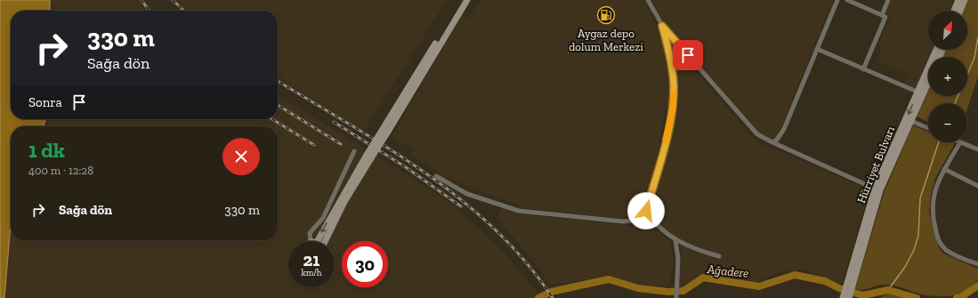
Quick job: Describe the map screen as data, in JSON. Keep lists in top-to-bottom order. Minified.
{"streets":{"main road":["Hürriyet Bulvarı"]},"water":["Ağadere"],"places":{"fuel station":["Aygaz depo dolum Merkezi"]},"north":"top right","page":{"map_buttons":["+","−"],"turn":["330 m","Sağa dön"],"then":"Sonra","heading":["1 dk","400 m · 12:28"],"list":[{"name":"Sağa dön","value":"330 m"}],"speed":"21 km/h","limit":"30"}}
